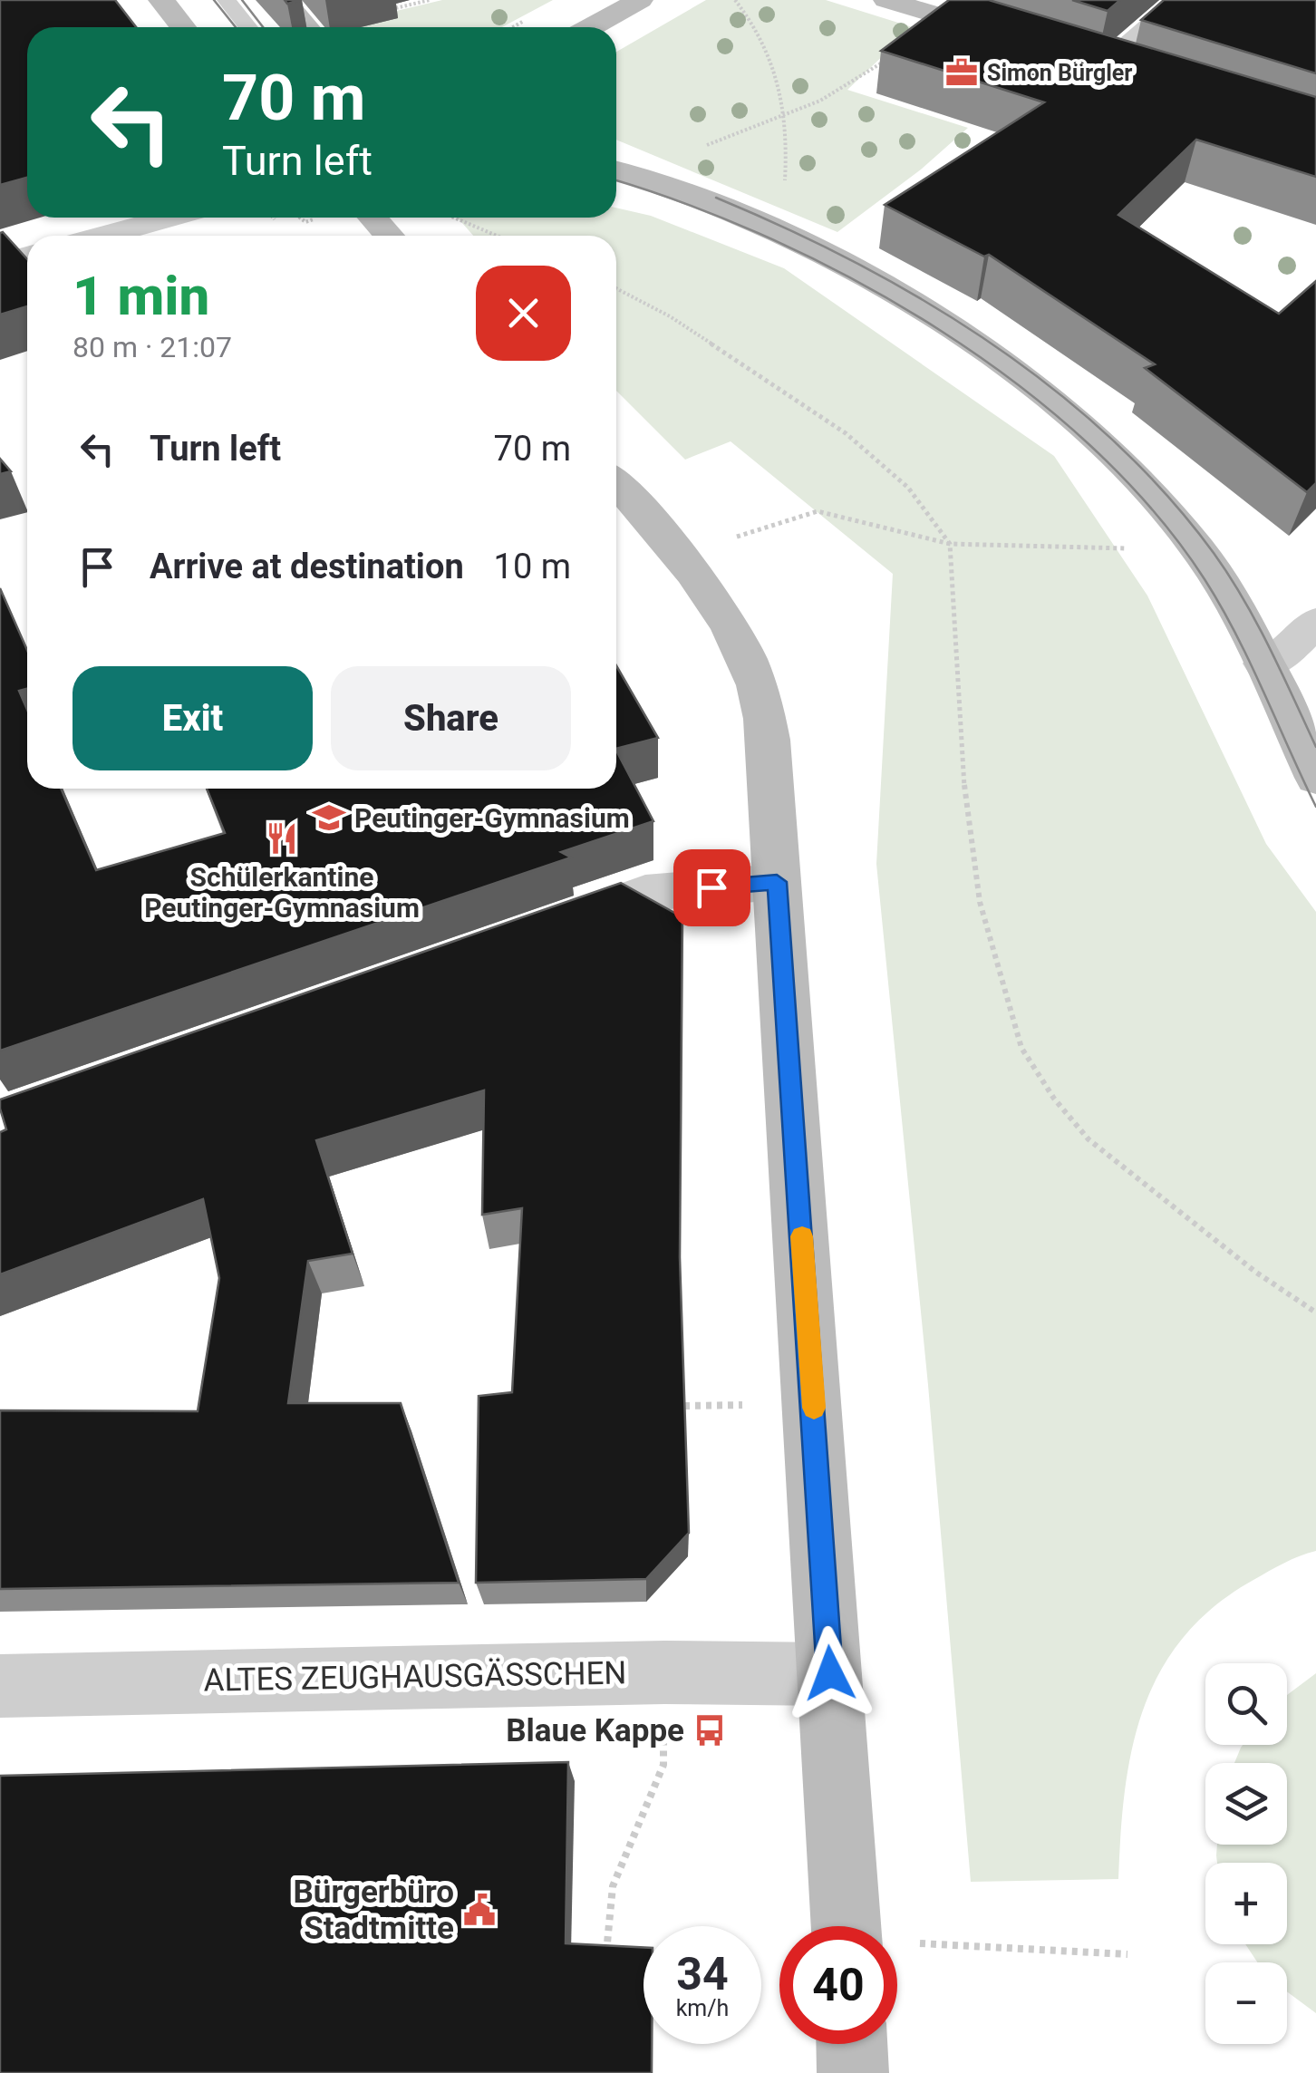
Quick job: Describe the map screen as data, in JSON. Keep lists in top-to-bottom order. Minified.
{"streets":{"street":["ALTES ZEUGHAUSGÄSSCHEN"]},"places":{"office":["Simon Bürgler"],"school or university":["Peutinger-Gymnasium"],"restaurant":["Schülerkantine Peutinger-Gymnasium"],"bus stop":["Blaue Kappe"],"public building":["Bürgerbüro Stadtmitte"]},"page":{"turn":["70 m","Turn left"],"heading":["1 min","80 m · 21:07"],"list":[{"name":"Turn left","value":"70 m"},{"name":"Arrive at destination","value":"10 m"}],"buttons":["Exit","Share"],"map_buttons":["+","−"],"speed":"34 km/h","limit":"40"}}
